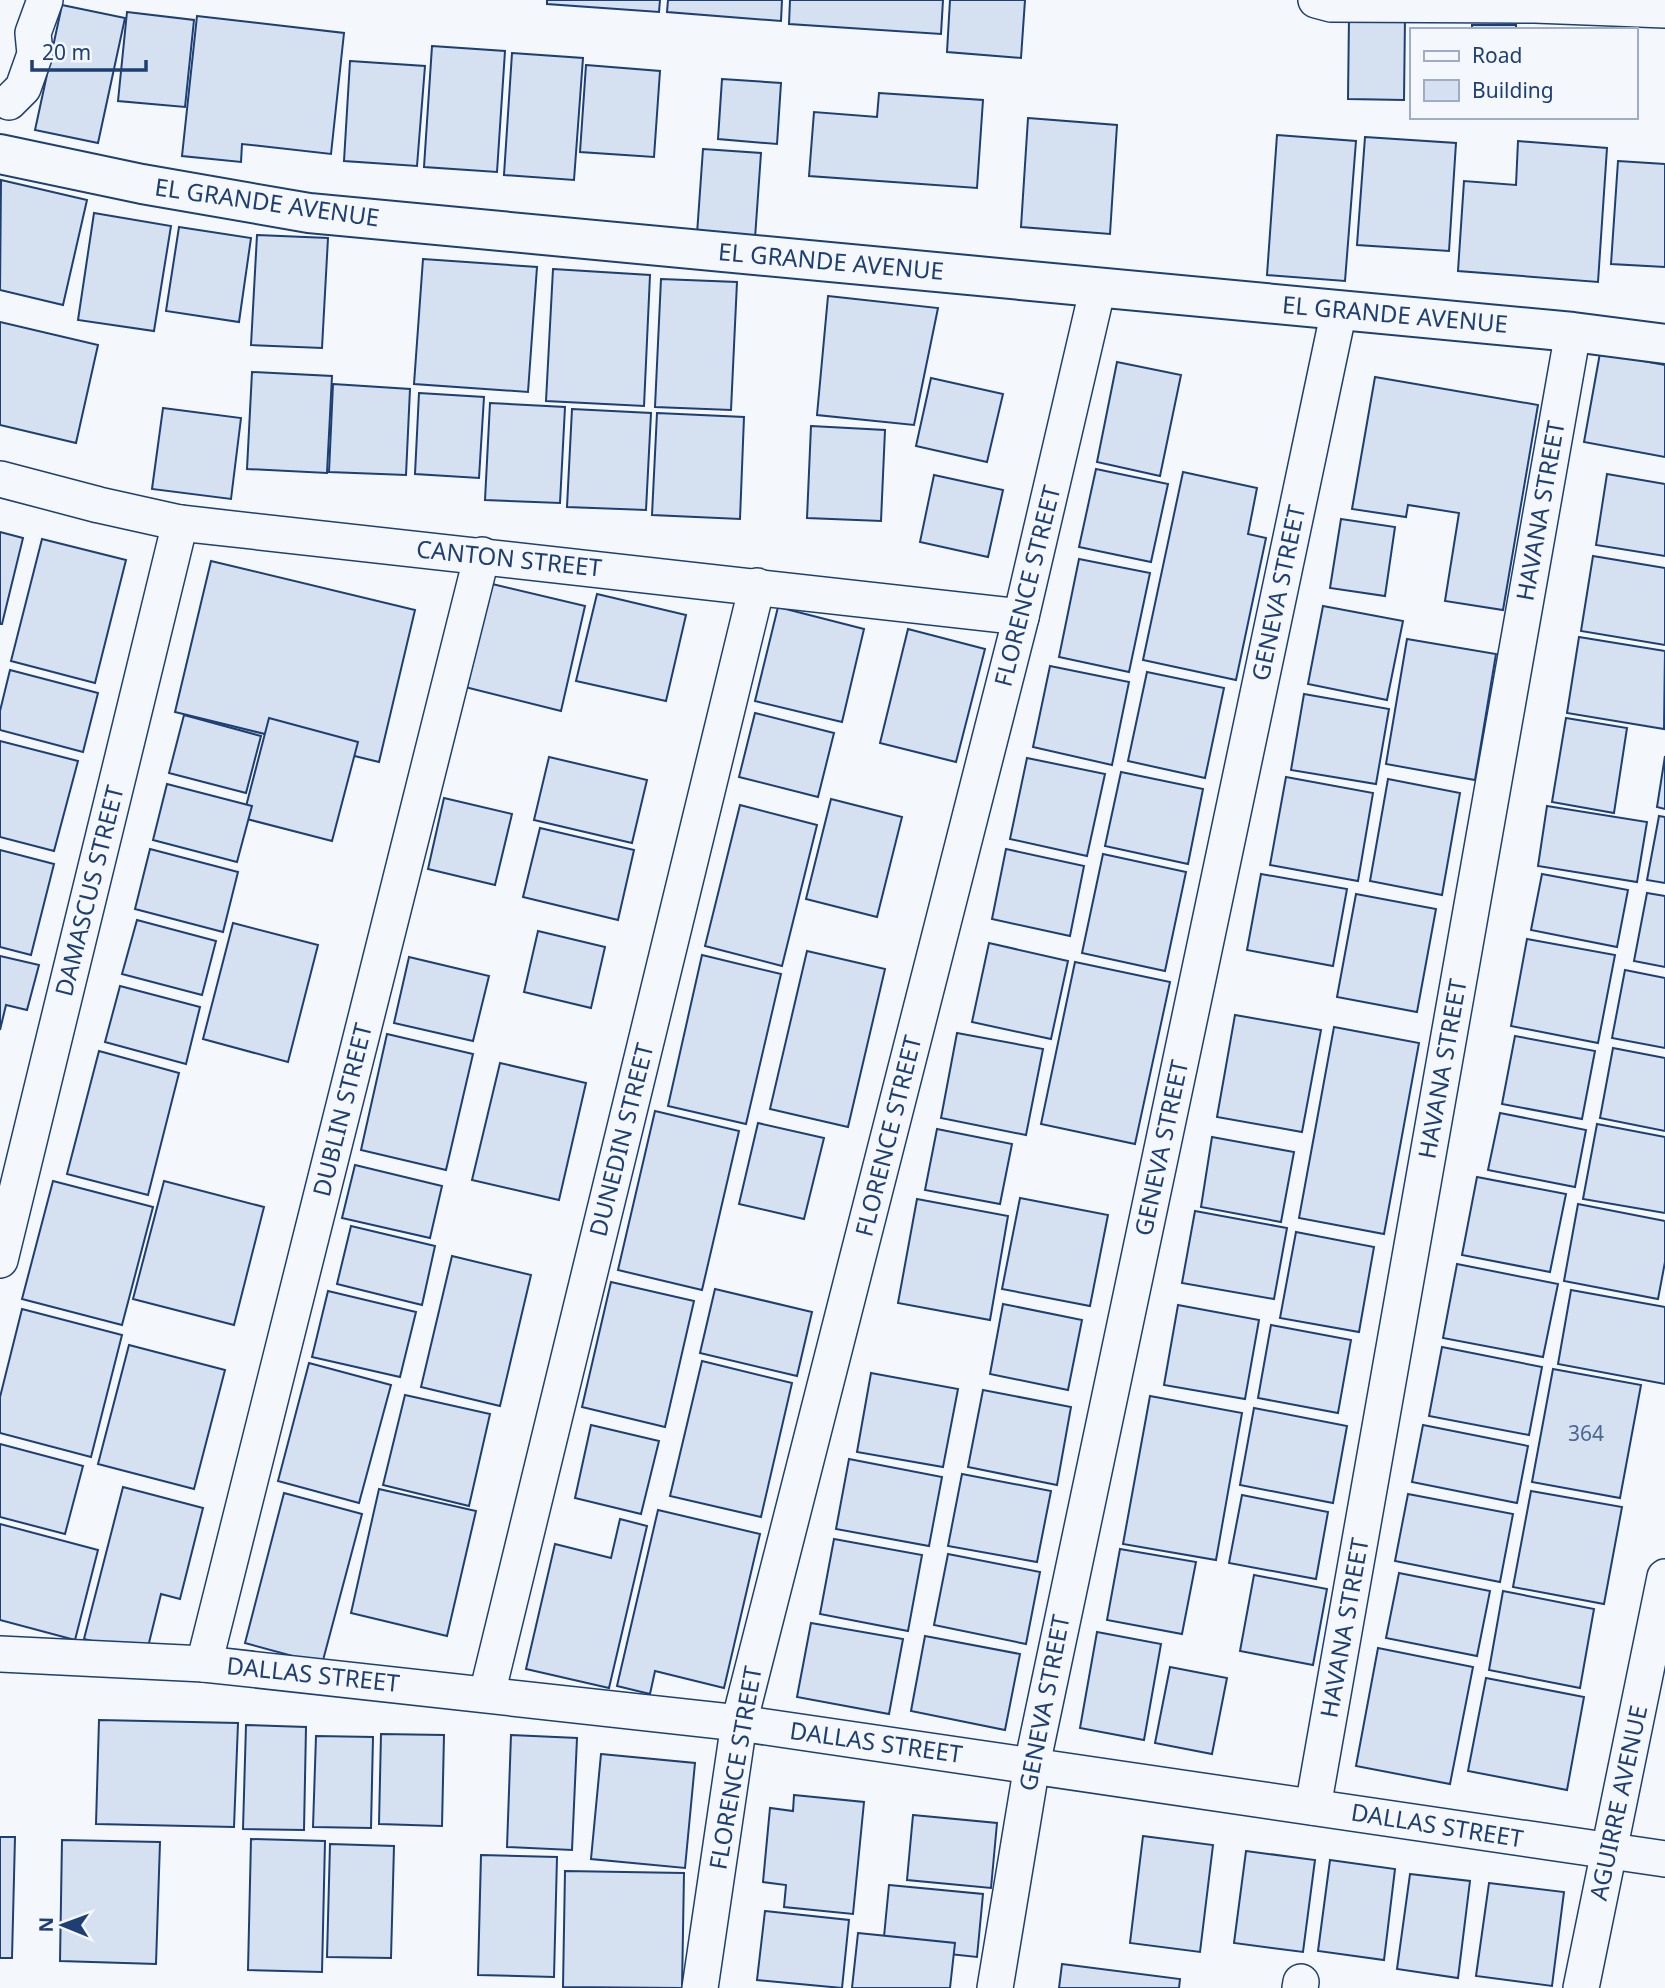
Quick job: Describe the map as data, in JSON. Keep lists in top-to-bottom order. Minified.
{"streets":{"street":["EL GRANDE AVENUE","HAVANA STREET","CANTON STREET","FLORENCE STREET","GENEVA STREET","DAMASCUS STREET","DUBLIN STREET","DUNEDIN STREET","DALLAS STREET","AGUIRRE AVENUE"]},"crossings":[["EL GRANDE AVENUE","HAVANA STREET"],["EL GRANDE AVENUE","FLORENCE STREET"],["EL GRANDE AVENUE","GENEVA STREET"],["HAVANA STREET","DALLAS STREET"],["CANTON STREET","FLORENCE STREET"],["CANTON STREET","DAMASCUS STREET"],["CANTON STREET","DUBLIN STREET"],["CANTON STREET","DUNEDIN STREET"],["FLORENCE STREET","DALLAS STREET"],["GENEVA STREET","DALLAS STREET"],["DUBLIN STREET","DALLAS STREET"],["DUNEDIN STREET","DALLAS STREET"],["DALLAS STREET","AGUIRRE AVENUE"]],"house_numbers":["364"],"legend":["Road","Building"],"scale_bar":"20 m","north":"left"}
